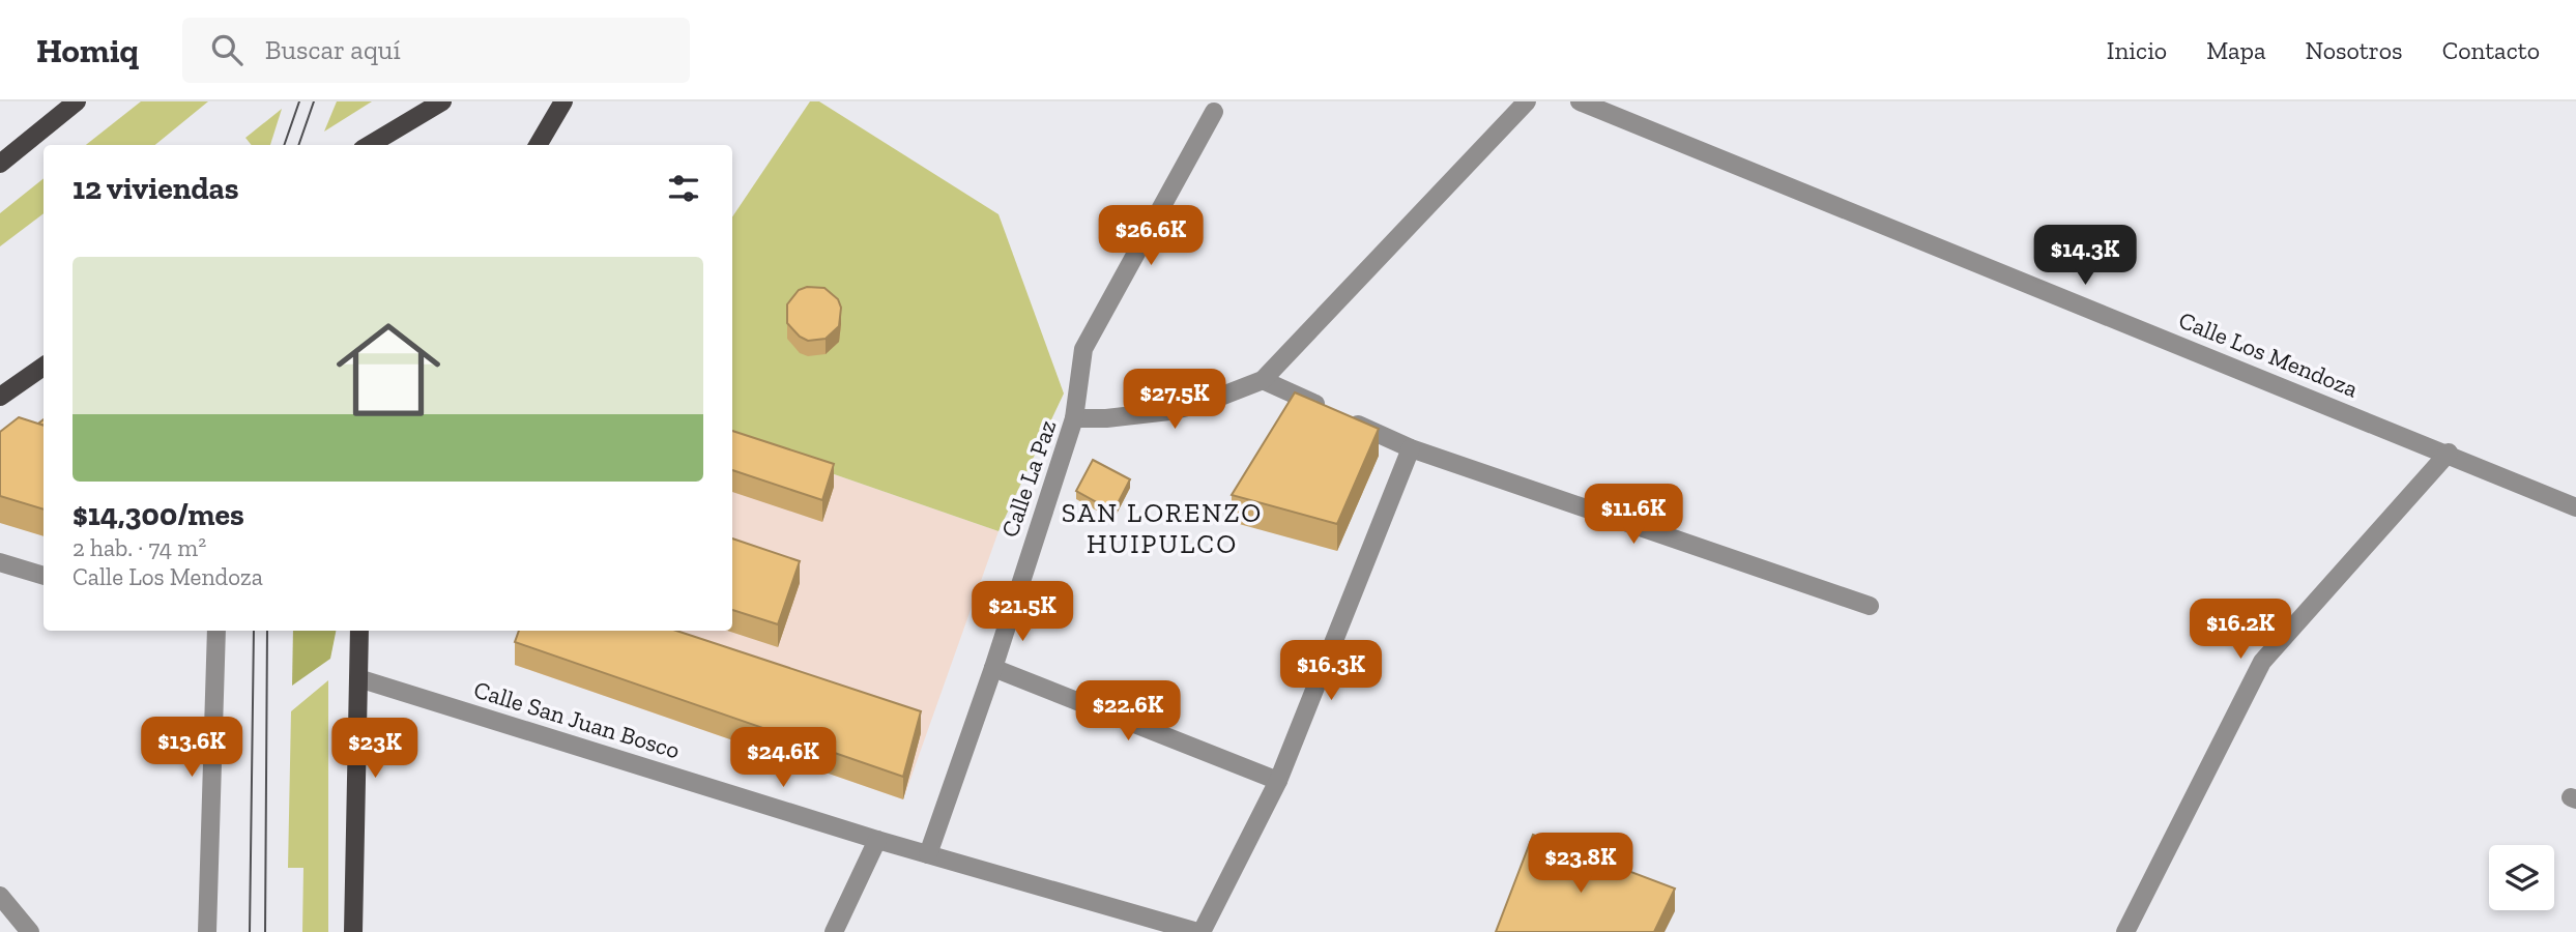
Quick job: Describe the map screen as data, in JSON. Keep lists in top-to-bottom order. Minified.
{"streets":{"street":["Calle Los Mendoza","Calle La Paz","Calle San Juan Bosco"]},"crossings":[["Calle La Paz","Calle San Juan Bosco"]],"districts":["SAN LORENZO HUIPULCO"],"page":{"header":"Homiq","search":"Buscar aquí","nav":["Inicio","Mapa","Nosotros","Contacto"],"heading":"12 viviendas","price":["$26.6K","$14.3K","$27.5K","$11.6K","$21.5K","$16.2K","$16.3K","$22.6K","$13.6K","$23K","$24.6K","$23.8K"],"list":[{"name":"$14,300/mes","note":"2 hab. · 74 m² · Calle Los Mendoza"}]}}
